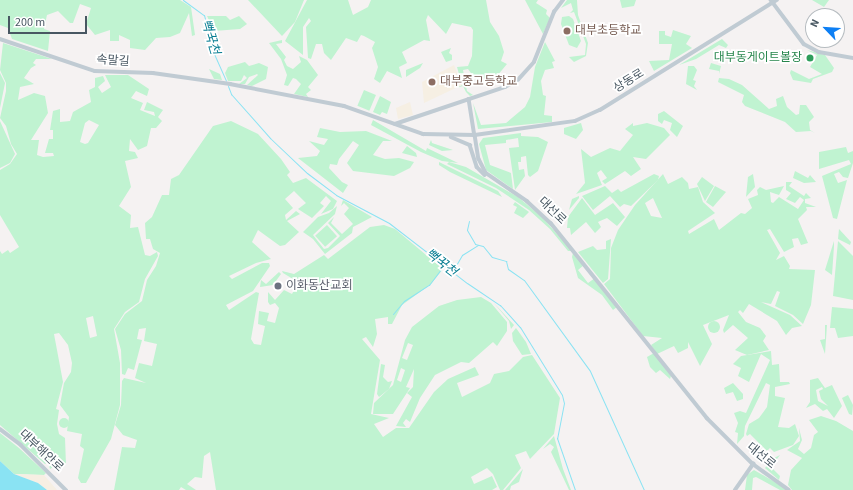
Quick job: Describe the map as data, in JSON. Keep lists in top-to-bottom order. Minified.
{"streets":{"street":["속말길","상동로","대선로","대부해안로"]},"crossings":[["상동로","대선로"]],"water":["뻑꾹천"],"places":["대부초등학교","대부동게이트볼장","대부중고등학교","이화동산교회"],"scale_bar":"200 m","north":"top left"}
